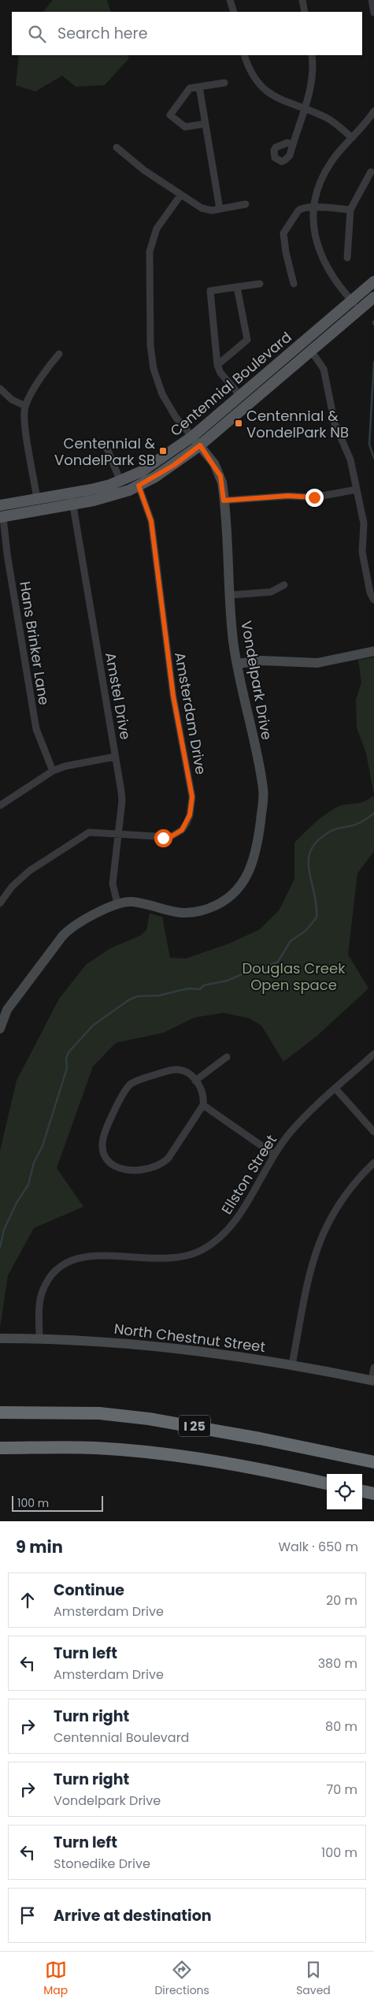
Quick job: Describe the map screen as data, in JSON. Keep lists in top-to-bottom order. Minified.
{"streets":{"highway":["I 25"],"main road":["Centennial Boulevard"],"street":["Hans Brinker Lane","Vondelpark Drive","Amstel Drive","Amsterdam Drive","Ellston Street","North Chestnut Street"]},"crossings":[["Centennial Boulevard","Hans Brinker Lane"],["Centennial Boulevard","Vondelpark Drive"],["Centennial Boulevard","Amstel Drive"],["Centennial Boulevard","Amsterdam Drive"],["Vondelpark Drive","Amstel Drive"],["Amstel Drive","Amsterdam Drive"],["Ellston Street","North Chestnut Street"]],"parks":["Douglas Creek Open space"],"places":{"transit":["Centennial & VondelPark NB","Centennial & VondelPark SB"]},"scale_bar":"100 m","page":{"search":"Search here","scale":"100 m","heading":["9 min","Walk · 650 m"],"list":[["Continue","Amsterdam Drive","20 m"],["Turn left","Amsterdam Drive","380 m"],["Turn right","Centennial Boulevard","80 m"],["Turn right","Vondelpark Drive","70 m"],["Turn left","Stonedike Drive","100 m"],"Arrive at destination"],"nav":["Map","Directions","Saved"]}}
